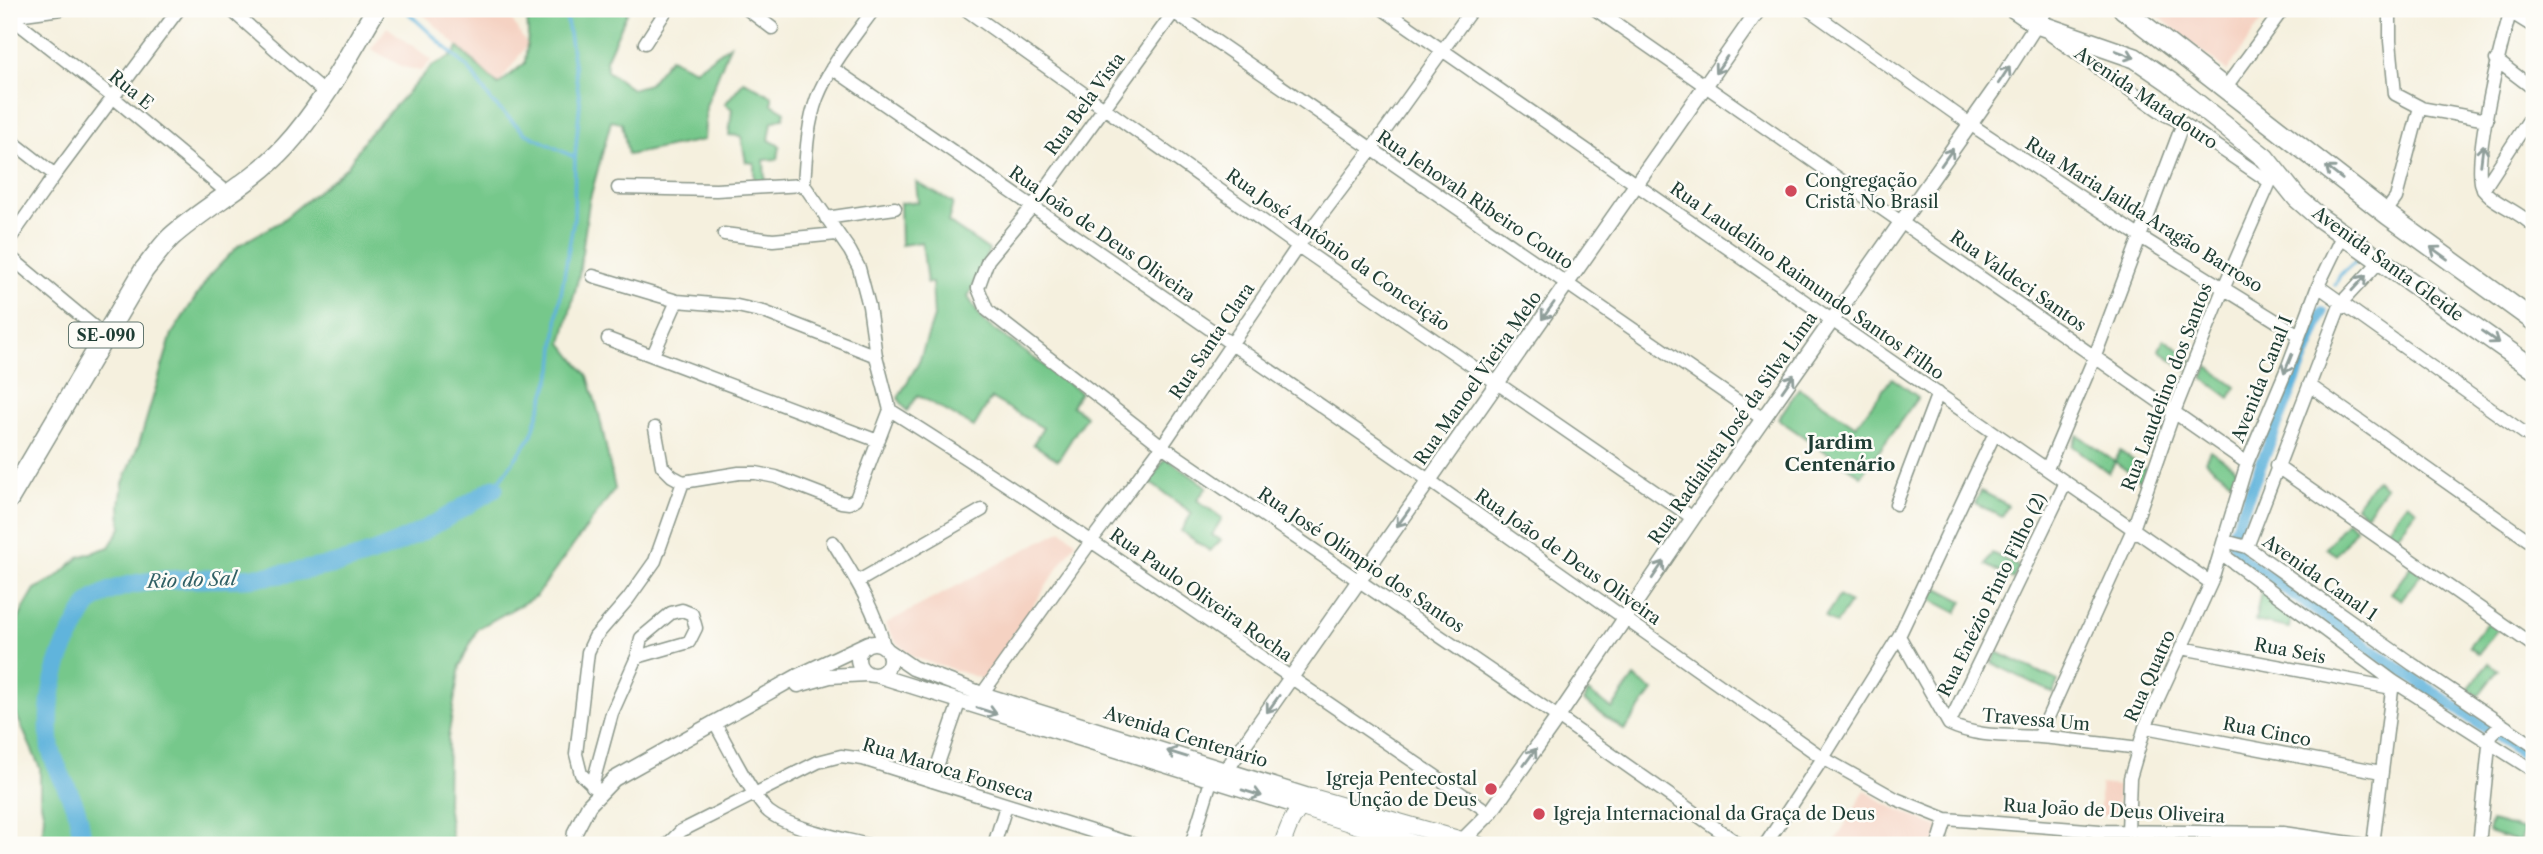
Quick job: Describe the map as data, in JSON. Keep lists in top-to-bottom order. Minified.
{"streets":{"main road":["Avenida Matadouro","Avenida Santa Gleide","SE-090","Avenida Centenário"],"street":["Rua E","Rua Bela Vista","Rua Jehovah Ribeiro Couto","Rua Maria Jailda Aragão Barroso","Rua João de Deus Oliveira","Rua José Antônio da Conceição","Rua Laudelino Raimundo Santos Filho","Rua Valdeci Santos","Rua Santa Clara","Rua Manoel Vieira Melo","Avenida Canal I","Rua Laudelino dos Santos","Rua Radialista José da Silva Lima","Rua José Olímpio dos Santos","Avenida Canal 1","Rua Paulo Oliveira Rocha","Rua Enézio Pinto Filho (2)","Rua Seis","Rua Quatro","Travessa Um","Rua Cinco","Rua Maroca Fonseca"]},"crossings":[["Rua E","SE-090"],["Avenida Matadouro","Avenida Santa Gleide"],["Avenida Matadouro","Rua Laudelino dos Santos"],["Avenida Matadouro","Rua Radialista José da Silva Lima"],["Rua Bela Vista","Rua Jehovah Ribeiro Couto"],["Rua Bela Vista","Rua João de Deus Oliveira"],["Rua Bela Vista","Rua José Antônio da Conceição"],["Rua Bela Vista","Rua José Olímpio dos Santos"],["Rua Jehovah Ribeiro Couto","Rua Santa Clara"],["Rua Jehovah Ribeiro Couto","Rua Manoel Vieira Melo"],["Rua Jehovah Ribeiro Couto","Rua Radialista José da Silva Lima"],["Rua Maria Jailda Aragão Barroso","Avenida Canal I"],["Rua Maria Jailda Aragão Barroso","Rua Laudelino dos Santos"],["Rua Maria Jailda Aragão Barroso","Rua Radialista José da Silva Lima"],["Rua João de Deus Oliveira","Rua Santa Clara"],["Rua João de Deus Oliveira","Rua Manoel Vieira Melo"],["Rua João de Deus Oliveira","Rua Radialista José da Silva Lima"],["Rua João de Deus Oliveira","Rua Quatro"],["Rua José Antônio da Conceição","Rua Santa Clara"],["Rua José Antônio da Conceição","Rua Manoel Vieira Melo"],["Rua José Antônio da Conceição","Rua Radialista José da Silva Lima"],["Avenida Santa Gleide","Avenida Canal I"],["Avenida Santa Gleide","Rua Laudelino dos Santos"],["Avenida Santa Gleide","Rua Radialista José da Silva Lima"],["Avenida Santa Gleide","Avenida Canal 1"],["Rua Laudelino Raimundo Santos Filho","Rua Santa Clara"],["Rua Laudelino Raimundo Santos Filho","Rua Manoel Vieira Melo"],["Rua Laudelino Raimundo Santos Filho","Rua Laudelino dos Santos"],["Rua Laudelino Raimundo Santos Filho","Rua Radialista José da Silva Lima"],["Rua Laudelino Raimundo Santos Filho","Rua Enézio Pinto Filho (2)"],["Rua Laudelino Raimundo Santos Filho","Rua Quatro"],["Rua Valdeci Santos","Rua Manoel Vieira Melo"],["Rua Valdeci Santos","Avenida Canal I"],["Rua Valdeci Santos","Rua Laudelino dos Santos"],["Rua Valdeci Santos","Rua Radialista José da Silva Lima"],["Rua Santa Clara","Rua José Olímpio dos Santos"],["Rua Santa Clara","Rua Paulo Oliveira Rocha"],["Rua Santa Clara","Avenida Centenário"],["Rua Manoel Vieira Melo","Rua José Olímpio dos Santos"],["Rua Manoel Vieira Melo","Rua Paulo Oliveira Rocha"],["Rua Manoel Vieira Melo","Avenida Centenário"],["Avenida Canal I","Avenida Canal 1"],["Avenida Canal I","Rua Quatro"],["Rua Laudelino dos Santos","Travessa Um"],["Rua Radialista José da Silva Lima","Rua José Olímpio dos Santos"],["Rua Radialista José da Silva Lima","Rua Paulo Oliveira Rocha"],["Rua Radialista José da Silva Lima","Avenida Centenário"],["Avenida Canal 1","Rua Seis"],["Avenida Canal 1","Rua Quatro"],["Rua Enézio Pinto Filho (2)","Travessa Um"],["Rua Seis","Rua Quatro"],["Rua Quatro","Travessa Um"],["Rua Quatro","Rua Cinco"]],"one_way":["Rua Manoel Vieira Melo","Avenida Canal I","Rua Radialista José da Silva Lima"],"districts":["Jardim Centenário"],"water":["Rio do Sal"],"places":["Congregação Cristã No Brasil","Igreja Pentecostal Unção de Deus","Igreja Internacional da Graça de Deus"]}
